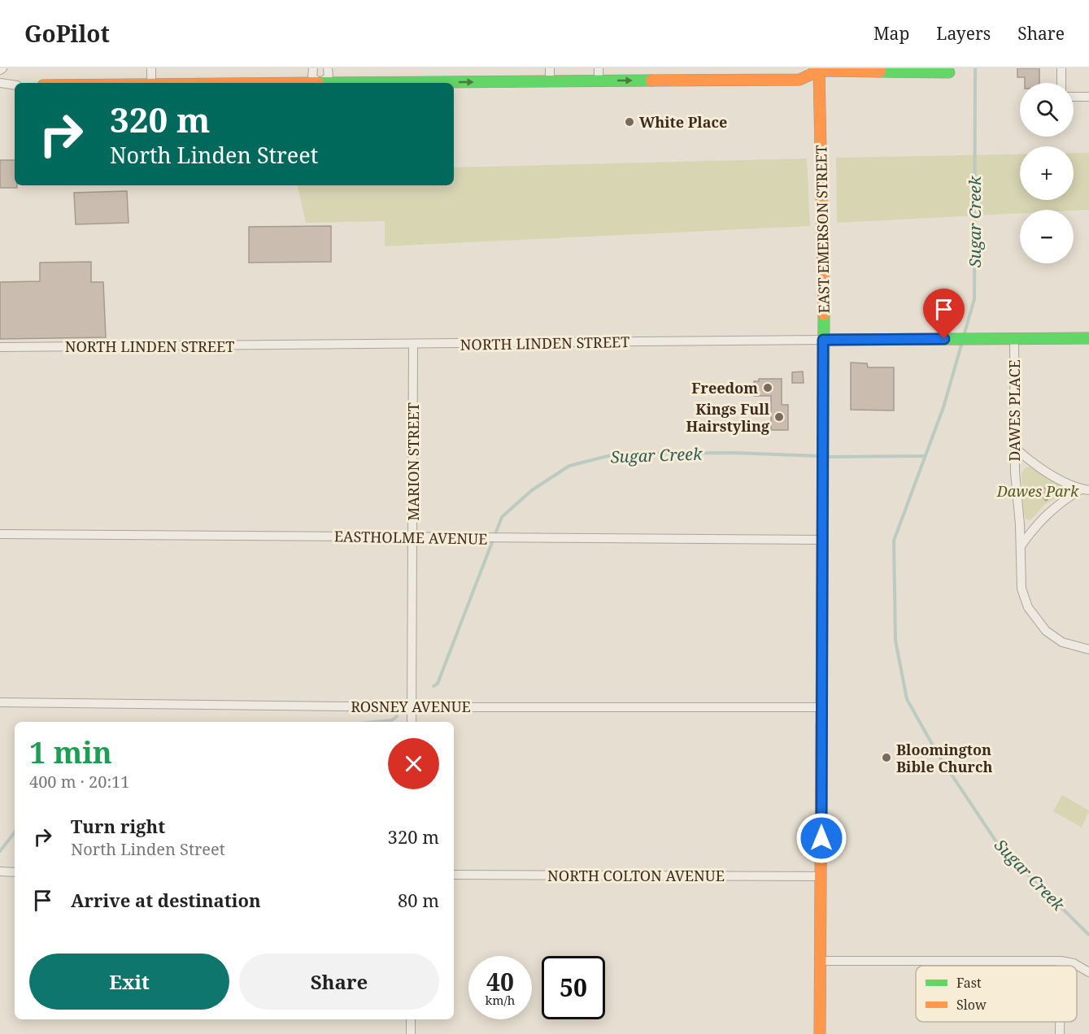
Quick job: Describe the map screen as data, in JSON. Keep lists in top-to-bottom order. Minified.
{"streets":{"main road":["EAST EMERSON STREET","NORTH LINDEN STREET"],"street":["DAWES PLACE","MARION STREET","EASTHOLME AVENUE","ROSNEY AVENUE","NORTH COLTON AVENUE"]},"crossings":[["EAST EMERSON STREET","NORTH LINDEN STREET"],["EAST EMERSON STREET","EASTHOLME AVENUE"],["EAST EMERSON STREET","ROSNEY AVENUE"],["EAST EMERSON STREET","NORTH COLTON AVENUE"],["NORTH LINDEN STREET","DAWES PLACE"],["NORTH LINDEN STREET","MARION STREET"],["MARION STREET","EASTHOLME AVENUE"],["MARION STREET","ROSNEY AVENUE"]],"water":["Sugar Creek"],"parks":["Dawes Park"],"places":["White Place","Freedom","Kings Full Hairstyling","Bloomington Bible Church"],"legend":["Fast","Slow"],"page":{"header":"GoPilot","nav":["Map","Layers","Share"],"map_buttons":["+","−"],"turn":["320 m","North Linden Street"],"heading":["1 min","400 m · 20:11"],"list":[{"name":"Turn right","note":"North Linden Street","value":"320 m"},{"name":"Arrive at destination","value":"80 m"}],"buttons":["Exit","Share"],"speed":"40 km/h","limit":"50"}}
